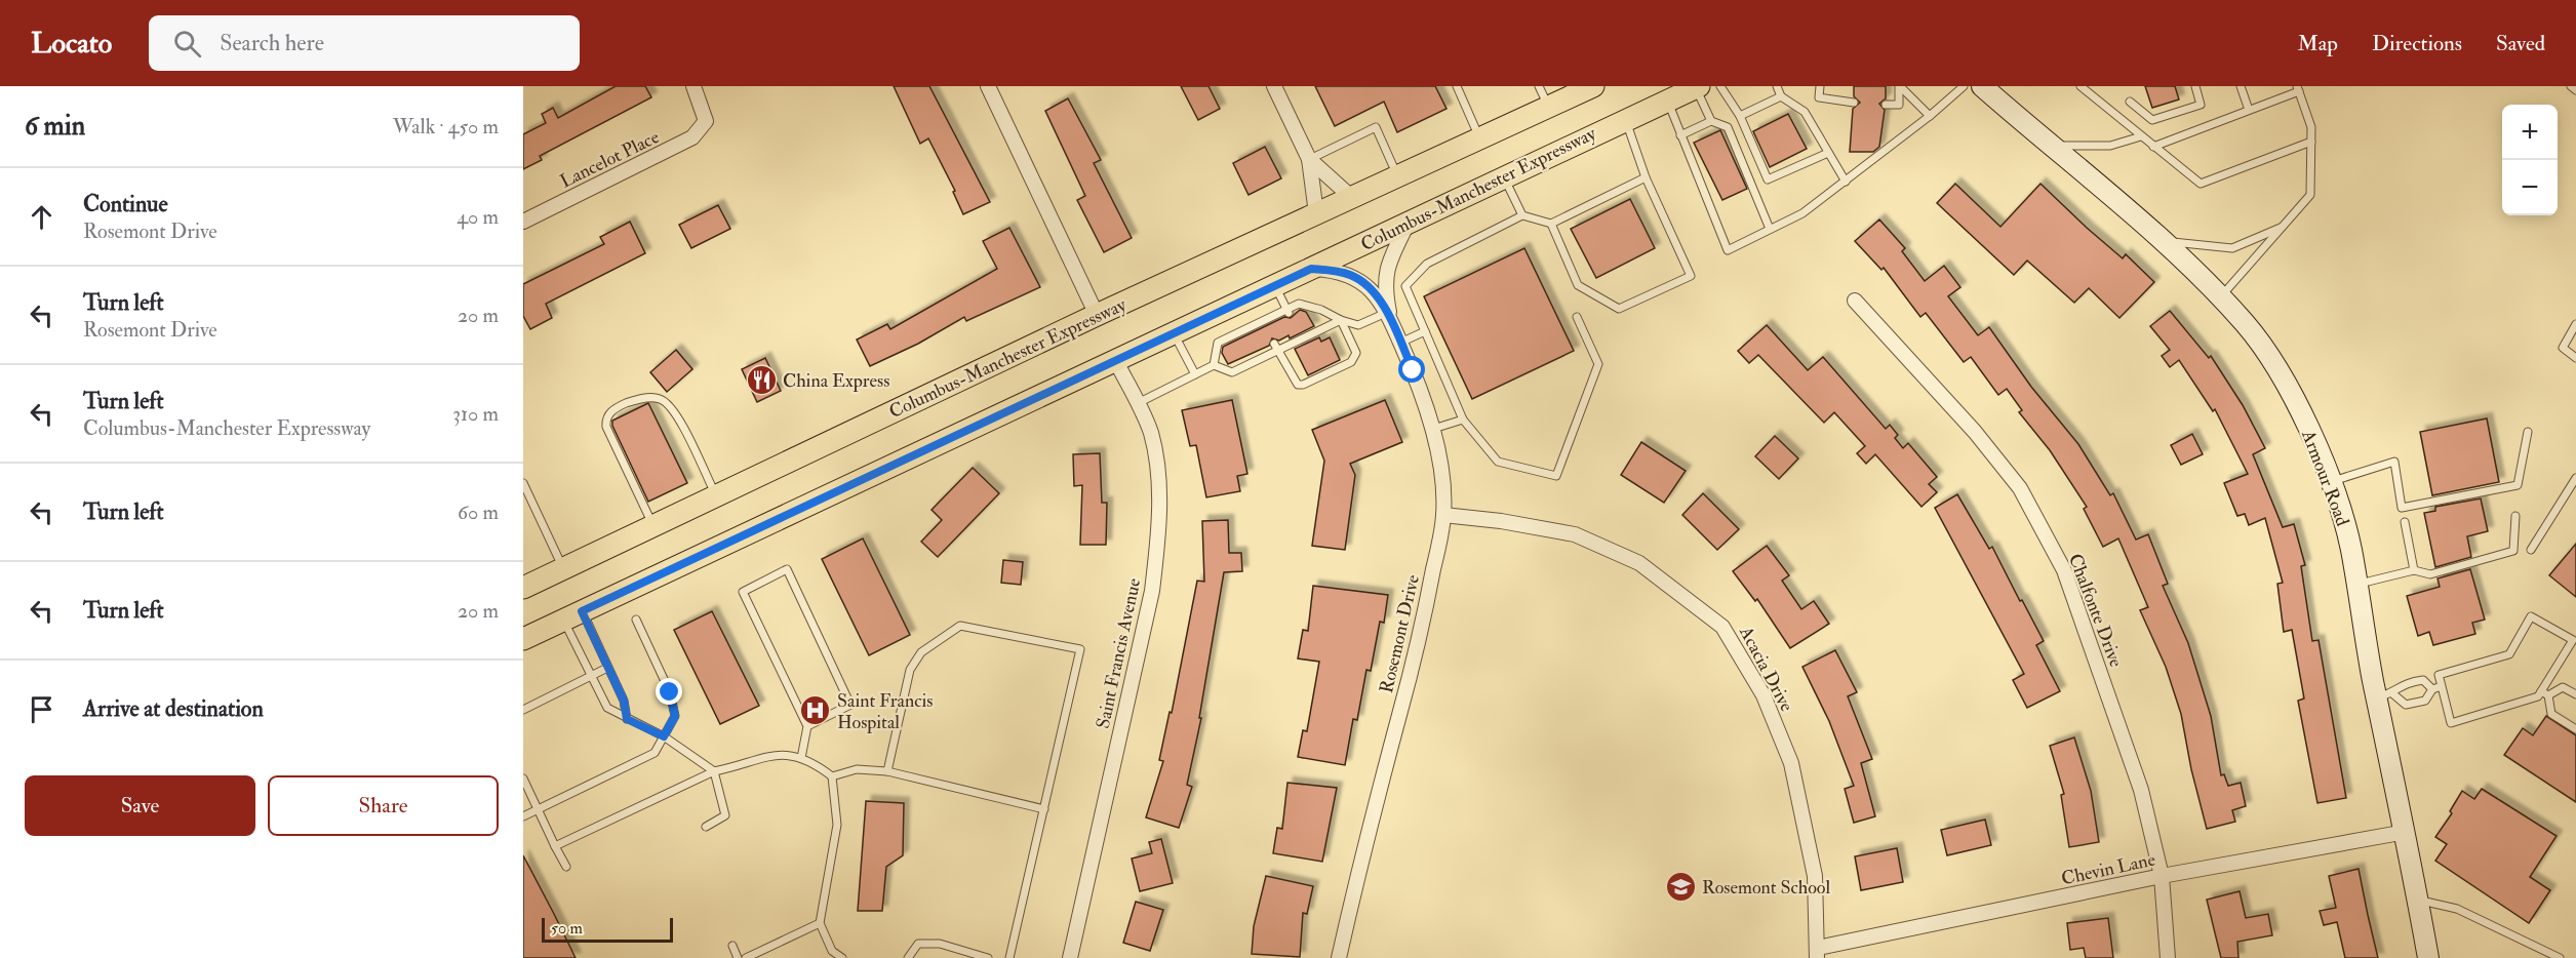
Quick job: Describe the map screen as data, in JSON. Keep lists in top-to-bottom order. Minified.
{"streets":{"main road":["Columbus-Manchester Expressway"],"street":["Lancelot Place","Armour Road","Chalfonte Drive","Rosemont Drive","Saint Francis Avenue","Acacia Drive","Chevin Lane"]},"crossings":[["Columbus-Manchester Expressway","Rosemont Drive"],["Columbus-Manchester Expressway","Saint Francis Avenue"],["Armour Road","Chevin Lane"],["Chalfonte Drive","Chevin Lane"],["Rosemont Drive","Acacia Drive"],["Acacia Drive","Chevin Lane"]],"places":{"restaurant":["China Express"],"hospital":["Saint Francis Hospital"],"school or university":["Rosemont School"]},"scale_bar":"50 m","page":{"header":"Locato","search":"Search here","nav":["Map","Directions","Saved"],"heading":["6 min","Walk · 450 m"],"map_buttons":["+","−"],"list":[["Continue","Rosemont Drive","40 m"],["Turn left","Rosemont Drive","20 m"],["Turn left","Columbus-Manchester Expressway","310 m"],["Turn left","60 m"],["Turn left","20 m"],"Arrive at destination"],"buttons":["Save","Share"],"scale":"50 m"}}
